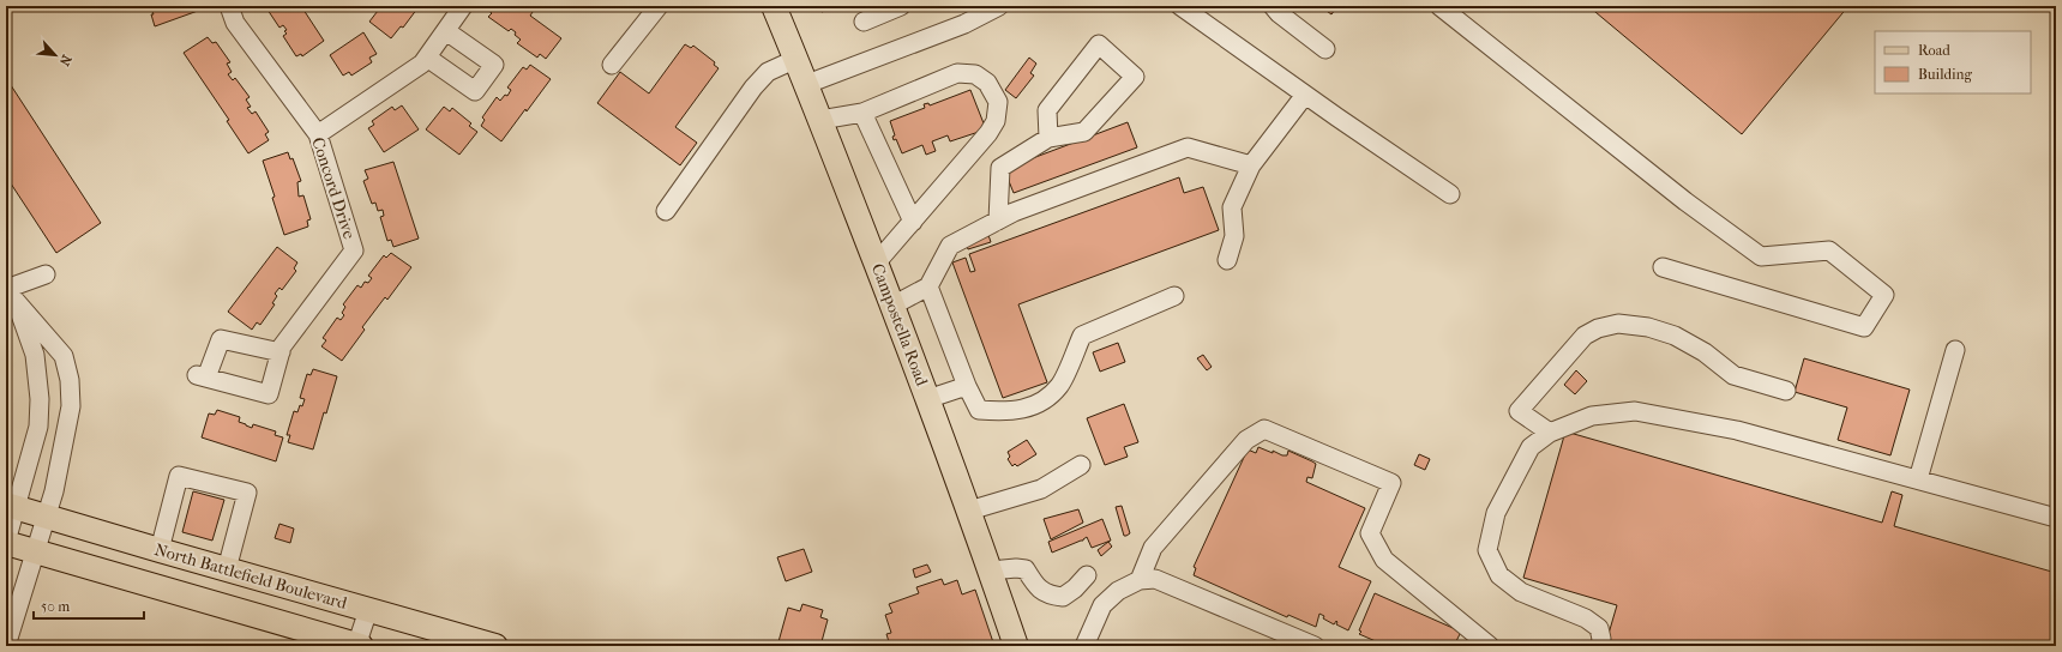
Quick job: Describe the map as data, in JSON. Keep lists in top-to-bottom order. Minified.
{"streets":{"main road":["Campostella Road","North Battlefield Boulevard"],"street":["Concord Drive"]},"legend":["Road","Building"],"scale_bar":"50 m","north":"bottom right"}
